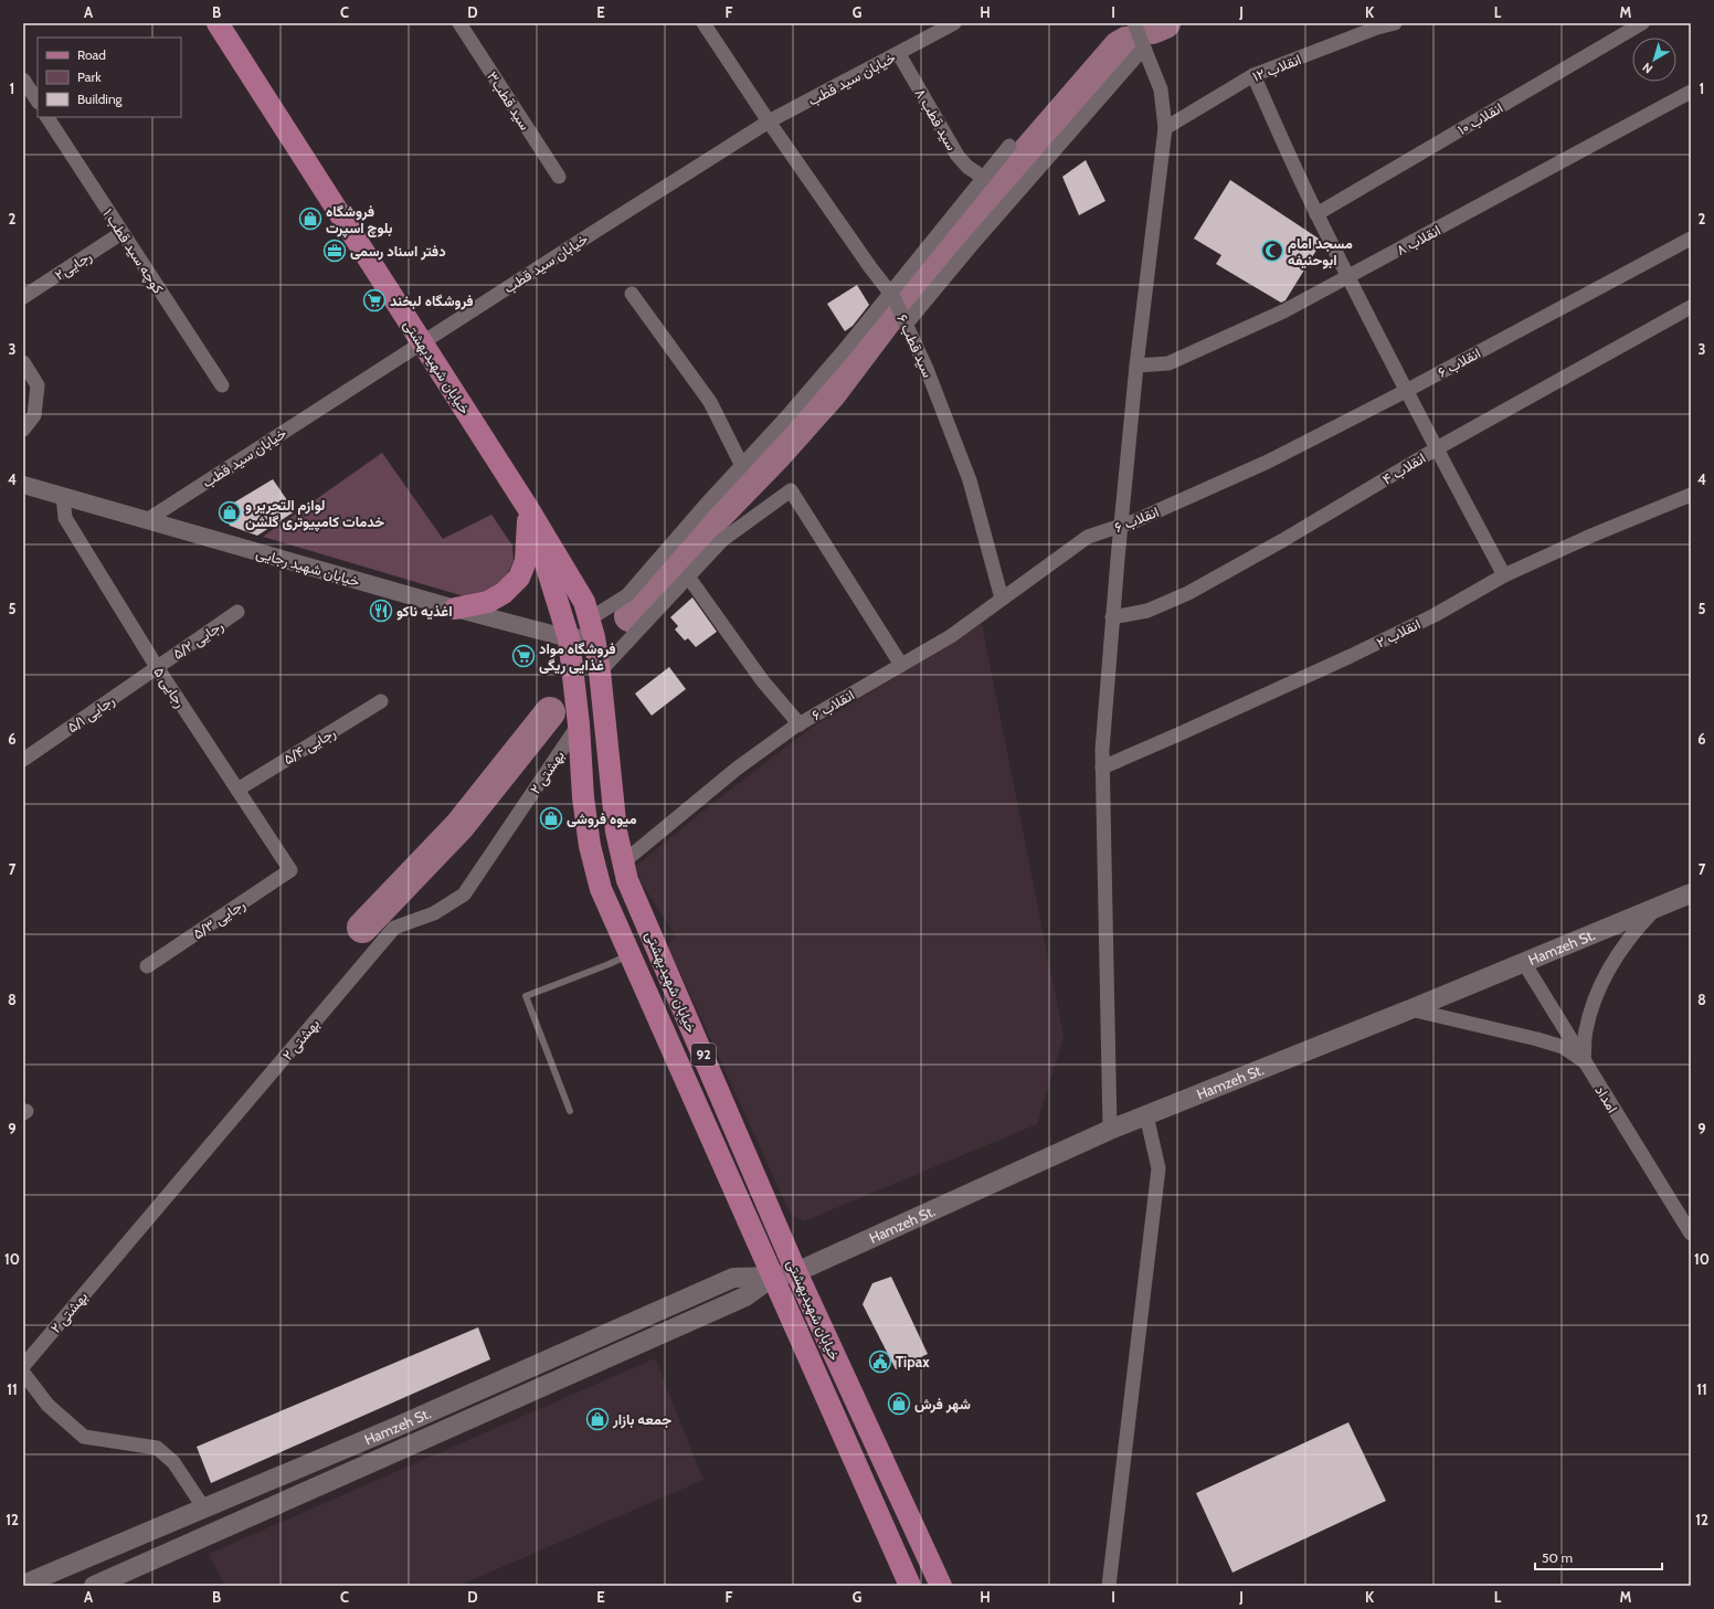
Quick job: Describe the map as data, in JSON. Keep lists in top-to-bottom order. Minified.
{"streets":{"main road":["خیابان شهیدبهشتی","Hamzeh St.","92"],"street":["انقلاب ۱۲","خیابان سید قطب","سید قطب۳","انقلاب ۱۰","سید قطب ۸","انقلاب ۸","کوچه سید قطب ۱","رجایی۲","سید قطب ۶","انقلاب ۶","انقلاب ۴","خیابان شهید رجایی","انقلاب ۲","رجایی ۵/۲","رجایی ۵","رجایی ۵/۱","رجایی ۵/۴","بهشتی ۲","رجایی ۵/۳","امداد"]},"crossings":[["خیابان سید قطب","سید قطب ۸"],["خیابان سید قطب","سید قطب ۶"],["خیابان سید قطب","خیابان شهیدبهشتی"],["خیابان سید قطب","خیابان شهید رجایی"],["کوچه سید قطب ۱","رجایی۲"],["سید قطب ۶","انقلاب ۶"],["انقلاب ۶","خیابان شهیدبهشتی"],["خیابان شهیدبهشتی","خیابان شهید رجایی"],["خیابان شهیدبهشتی","بهشتی ۲"],["خیابان شهیدبهشتی","Hamzeh St."],["خیابان شهید رجایی","رجایی ۵"],["رجایی ۵/۲","رجایی ۵"],["رجایی ۵/۲","رجایی ۵/۱"],["رجایی ۵","رجایی ۵/۱"],["رجایی ۵","رجایی ۵/۴"],["رجایی ۵","رجایی ۵/۳"],["Hamzeh St.","امداد"]],"places":{"shop":["فروشگاه بلوچ اسپرت","لوازم التحریر و خدمات کامپیوتری گلشن","میوه فروشی","شهر فرش","جمعه بازار"],"office":["دفتر اسناد رسمی"],"mosque":["مسجد امام ابوحنیفه"],"supermarket":["فروشگاه لبخند","فروشگاه مواد غذایی ریگی"],"restaurant":["اغذیه ناکو"],"public building":["Tipax"]},"legend":["Road","Park","Building"],"scale_bar":"50 m","north":"bottom left","grid":{"columns":["A","B","C","D","E","F","G","H","I","J","K","L","M"],"rows":["1","2","3","4","5","6","7","8","9","10","11","12"]}}
